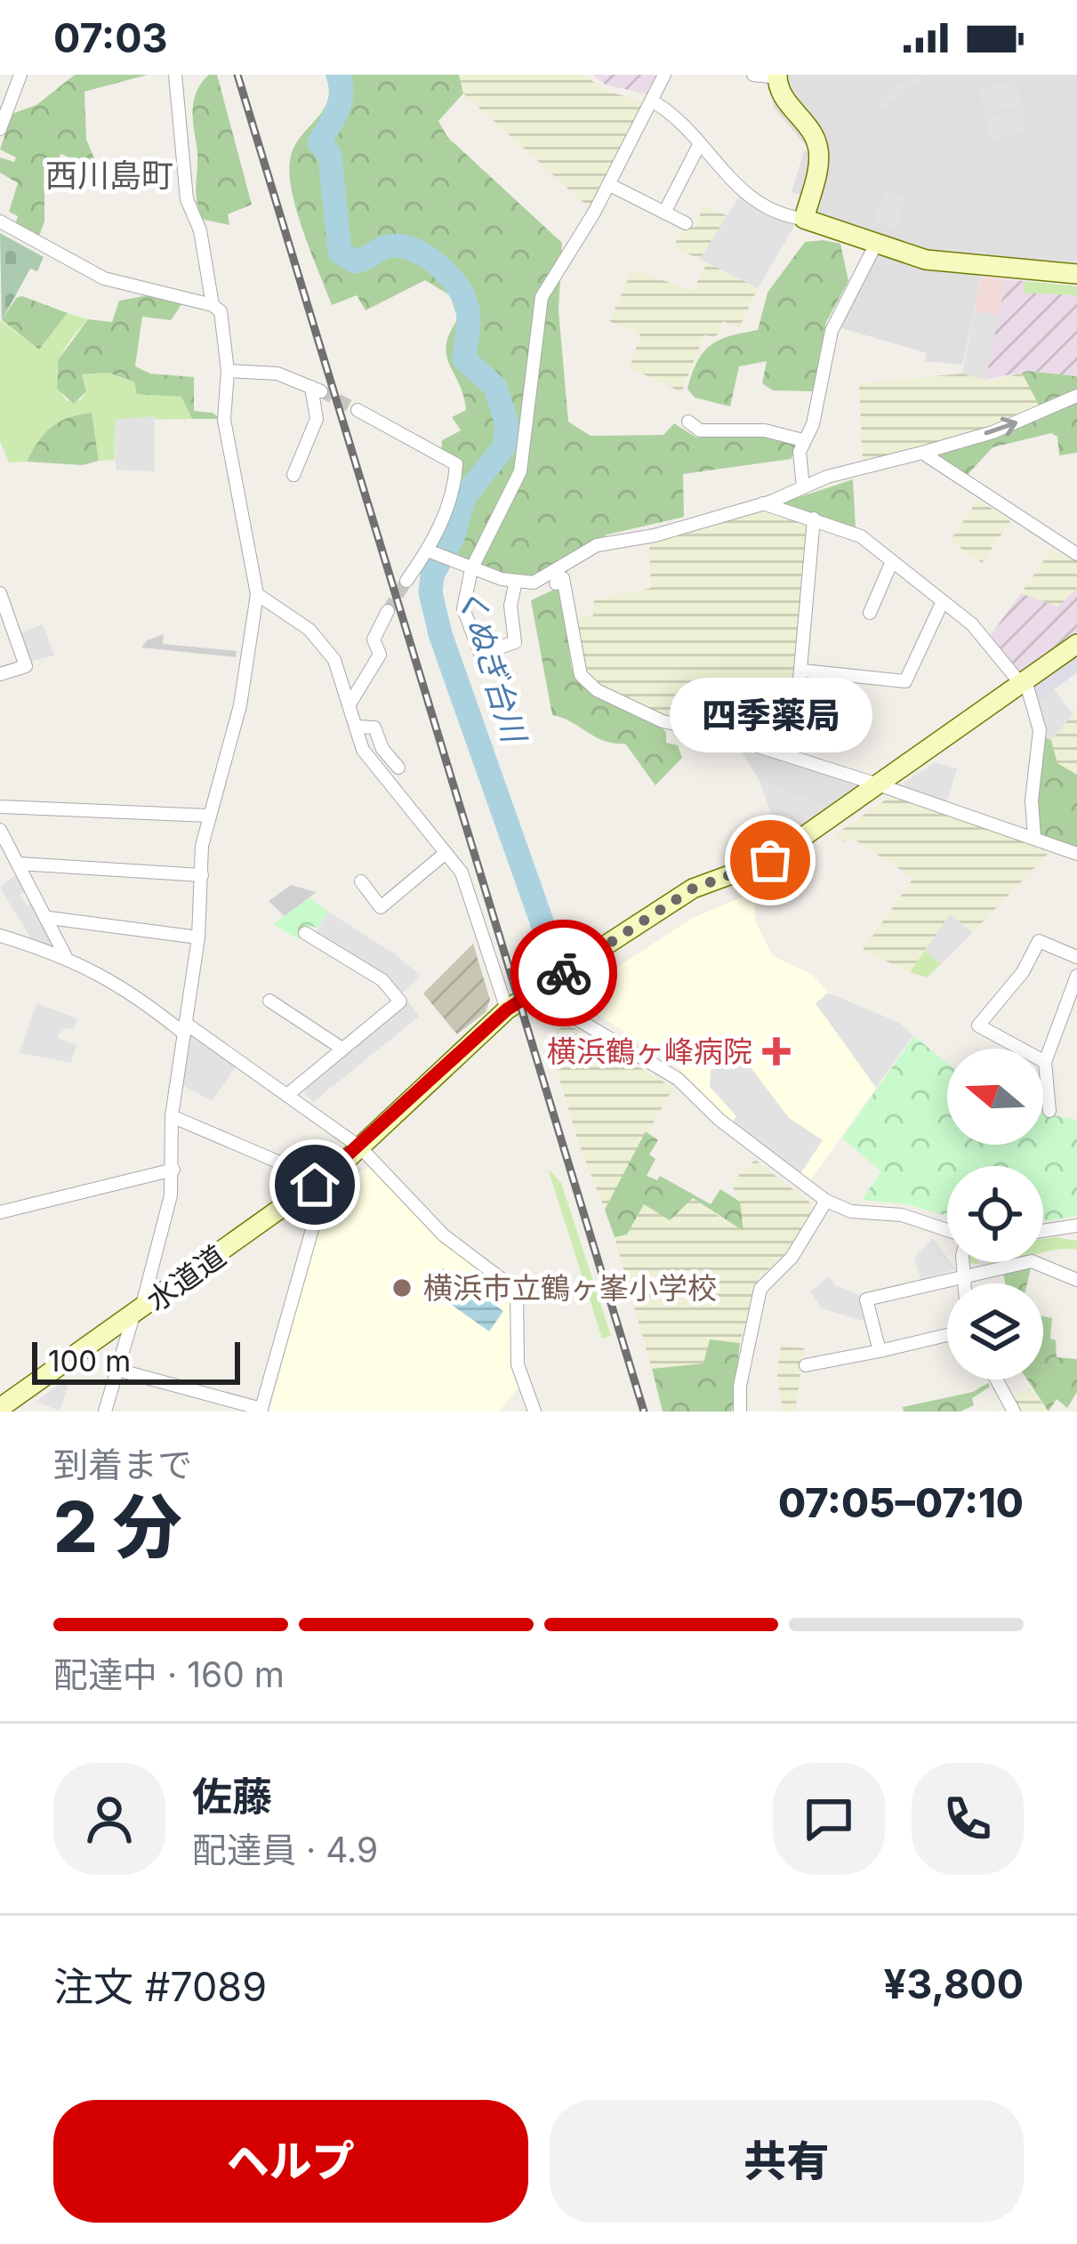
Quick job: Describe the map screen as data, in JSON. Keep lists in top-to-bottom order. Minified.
{"streets":{"street":["水道道"]},"districts":["西川島町"],"water":["くぬぎ台川"],"places":{"other":["四季薬局","横浜市立鶴ヶ峯小学校"],"health":["横浜鶴ヶ峰病院"]},"scale_bar":"100 m","north":"left","page":{"status":"07:03","bubble":"四季薬局","scale":"100 m","heading":["2 分","到着まで","07:05–07:10"],"panel":["佐藤","配達員 · 4.9","注文 #7089","¥3,800"],"bar":"配達中 · 160 m","buttons":["ヘルプ","共有"]}}
